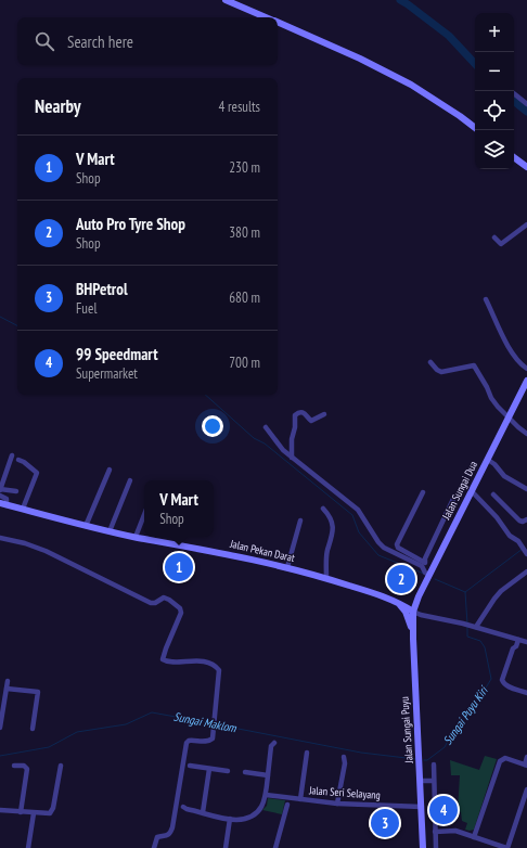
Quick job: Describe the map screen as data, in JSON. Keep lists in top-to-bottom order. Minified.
{"streets":{"main road":["Jalan Sungai Dua","Jalan Pekan Darat","Jalan Sungai Puyu"],"street":["Jalan Seri Selayang"]},"crossings":[["Jalan Sungai Dua","Jalan Pekan Darat"],["Jalan Sungai Dua","Jalan Sungai Puyu"],["Jalan Pekan Darat","Jalan Sungai Puyu"],["Jalan Sungai Puyu","Jalan Seri Selayang"]],"water":["Sungai Puyu Kiri","Sungai Maklom"],"page":{"map_buttons":["+","−"],"search":"Search here","heading":["Nearby","4 results"],"list":[{"mark":"1","name":"V Mart","note":"Shop","value":"230 m"},{"mark":"2","name":"Auto Pro Tyre Shop","note":"Shop","value":"380 m"},{"mark":"3","name":"BHPetrol","note":"Fuel","value":"680 m"},{"mark":"4","name":"99 Speedmart","note":"Supermarket","value":"700 m"}],"popup":["V Mart","Shop"],"pins":["1","2","4","3"]}}
